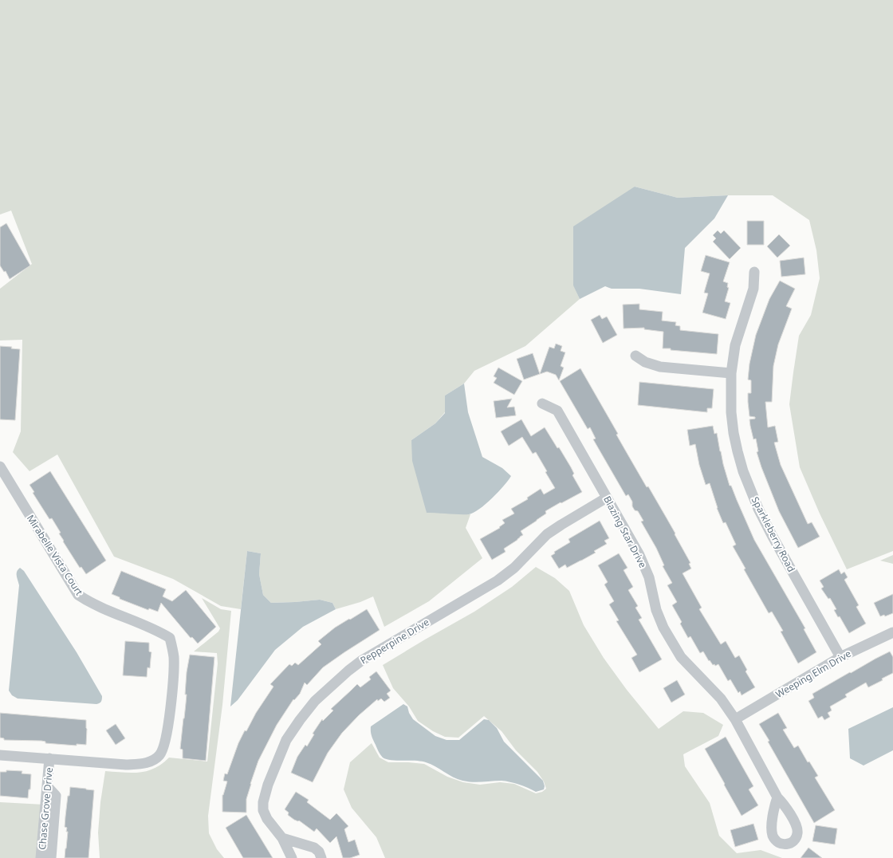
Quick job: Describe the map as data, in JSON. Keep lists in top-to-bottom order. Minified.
{"streets":{"street":["Blazing Star Drive","Sparkleberry Road","Mirabelle Vista Court","Pepperpine Drive","Weeping Elm Drive","Chase Grove Drive"]},"crossings":[["Blazing Star Drive","Pepperpine Drive"],["Blazing Star Drive","Weeping Elm Drive"],["Sparkleberry Road","Weeping Elm Drive"],["Mirabelle Vista Court","Chase Grove Drive"]]}
